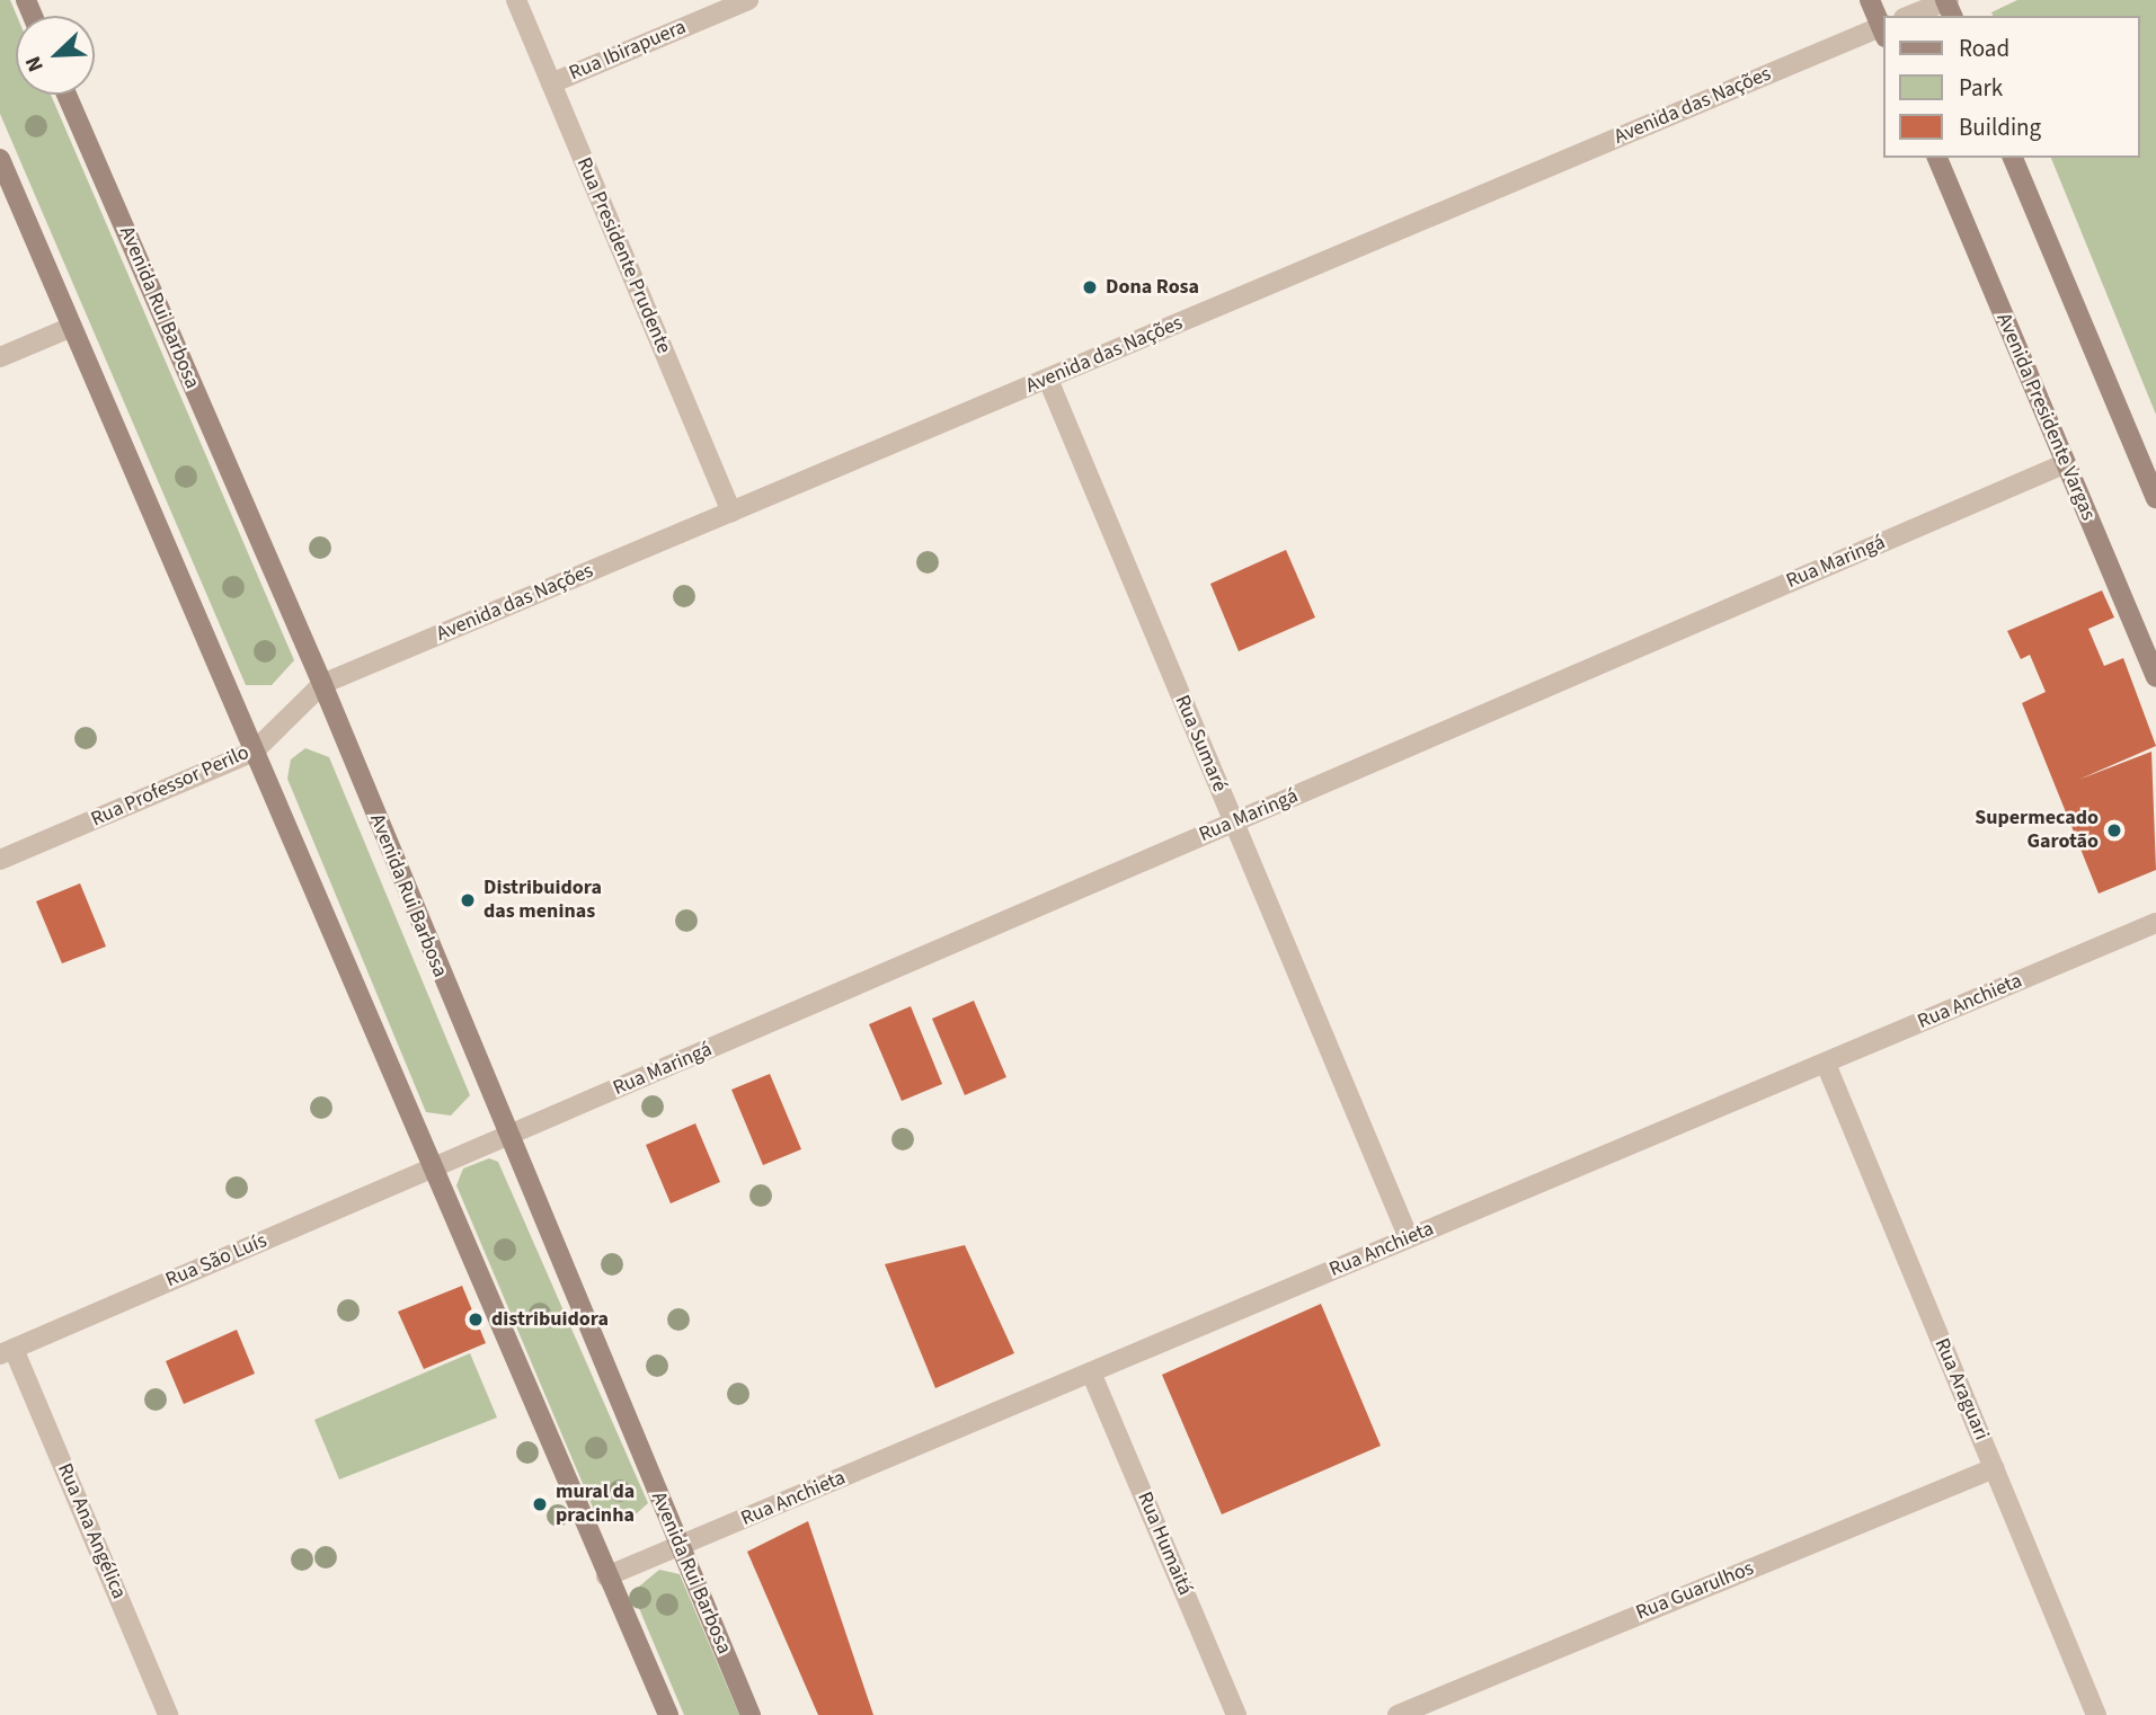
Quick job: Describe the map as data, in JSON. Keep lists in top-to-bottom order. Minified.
{"streets":{"street":["Rua Ibirapuera","Avenida das Nações","Rua Presidente Prudente","Avenida Rui Barbosa","Avenida Presidente Vargas","Rua Maringá","Rua Sumaré","Rua Professor Perilo","Rua Anchieta","Rua São Luís","Rua Araguari","Rua Ana Angélica","Rua Humaitá","Rua Guarulhos"]},"crossings":[["Rua Ibirapuera","Rua Presidente Prudente"],["Avenida das Nações","Rua Presidente Prudente"],["Avenida das Nações","Avenida Rui Barbosa"],["Avenida das Nações","Rua Sumaré"],["Avenida das Nações","Rua Professor Perilo"],["Avenida Rui Barbosa","Rua Maringá"],["Avenida Rui Barbosa","Rua Professor Perilo"],["Avenida Rui Barbosa","Rua Anchieta"],["Avenida Presidente Vargas","Rua Maringá"],["Rua Maringá","Rua Sumaré"],["Rua Maringá","Rua São Luís"],["Rua Sumaré","Rua Anchieta"],["Rua Anchieta","Rua Araguari"],["Rua Anchieta","Rua Humaitá"],["Rua São Luís","Rua Ana Angélica"],["Rua Araguari","Rua Guarulhos"]],"places":["Dona Rosa","Supermecado Garotão","Distribuidora das meninas","distribuidora","mural da pracinha"],"legend":["Road","Park","Building"],"north":"bottom left"}
